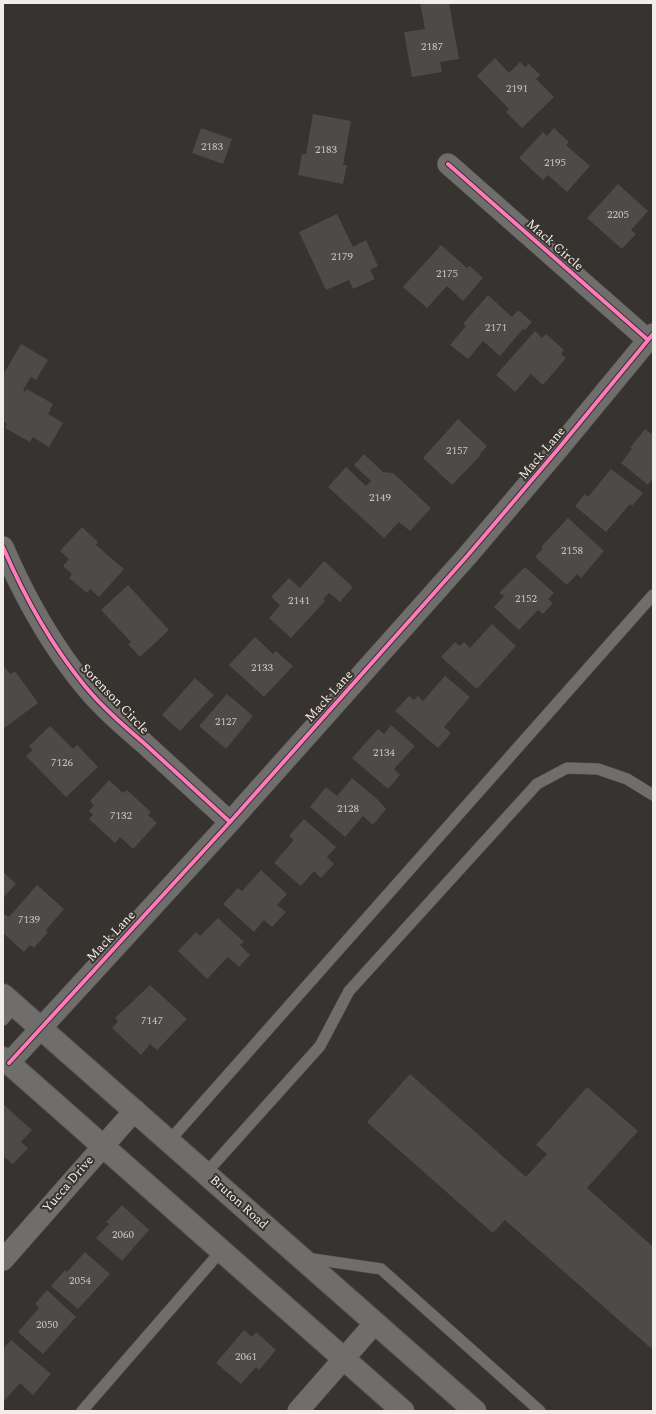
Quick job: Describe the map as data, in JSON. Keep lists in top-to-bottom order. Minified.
{"streets":{"main road":["Bruton Road"],"street":["Mack Circle","Mack Lane","Sorenson Circle","Yucca Drive"]},"crossings":[["Mack Circle","Mack Lane"],["Mack Lane","Sorenson Circle"],["Mack Lane","Bruton Road"],["Yucca Drive","Bruton Road"]],"house_numbers":["2187","2191","2183","2183","2195","2205","2179","2175","2171","2157","2149","2158","2152","2141","2133","2127","2134","7126","2128","7132","7139","7147","2060","2054","2050","2061"]}
